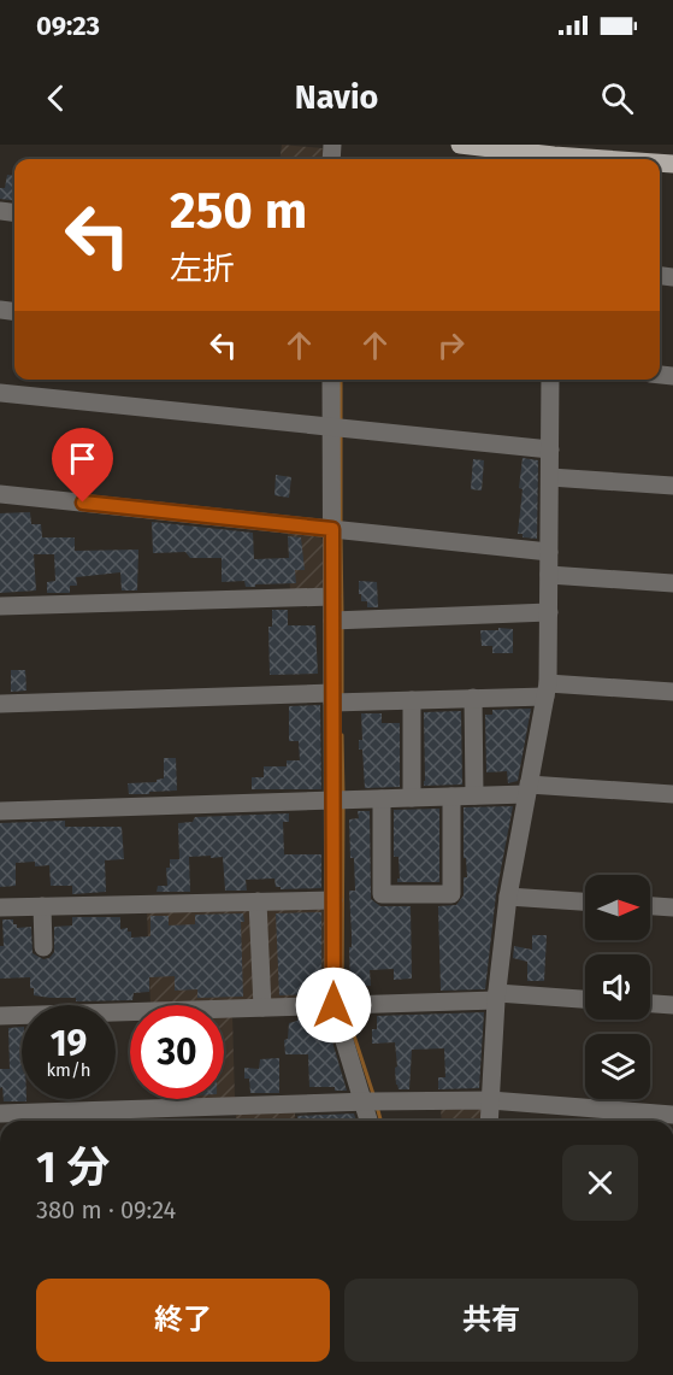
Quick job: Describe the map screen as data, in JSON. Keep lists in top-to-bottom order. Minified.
{"north":"right","page":{"status":"09:23","header":"Navio","turn":["250 m","左折"],"speed":"19 km/h","limit":"30","heading":["1 分","380 m · 09:24"],"buttons":["終了","共有"]}}
